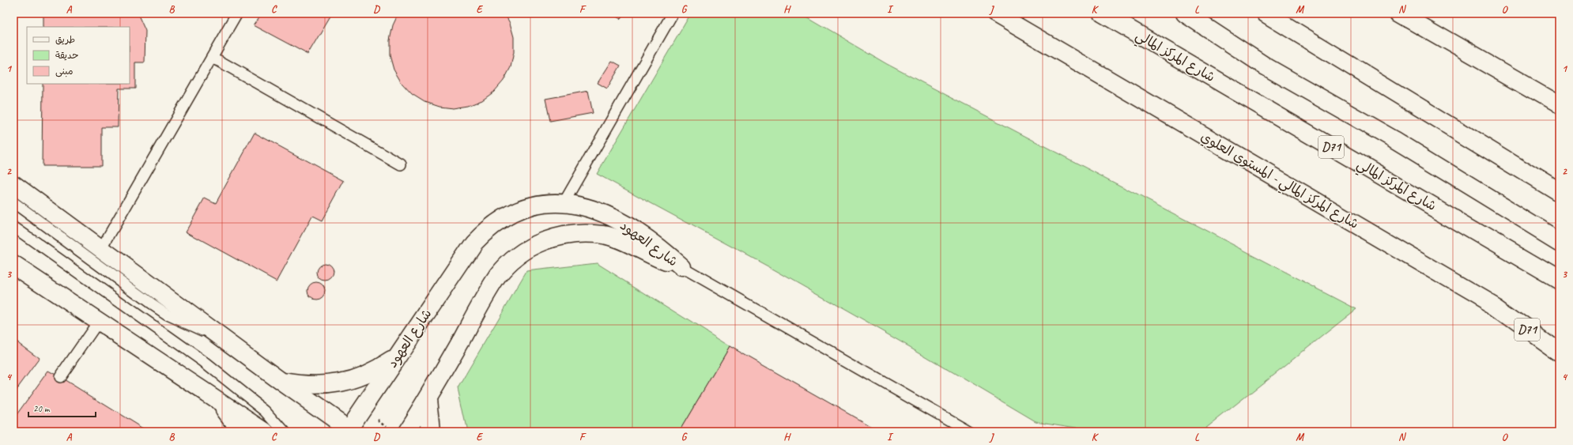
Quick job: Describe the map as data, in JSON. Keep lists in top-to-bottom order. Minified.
{"streets":{"main road":["شارع المركز المالي","D71","شارع المركز المالي - المستوى العلوي","شارع العهود"]},"legend":["طريق","حديقة","مبنى"],"scale_bar":"20 m","grid":{"columns":["A","B","C","D","E","F","G","H","I","J","K","L","M","N","O"],"rows":["1","2","3","4"]}}
